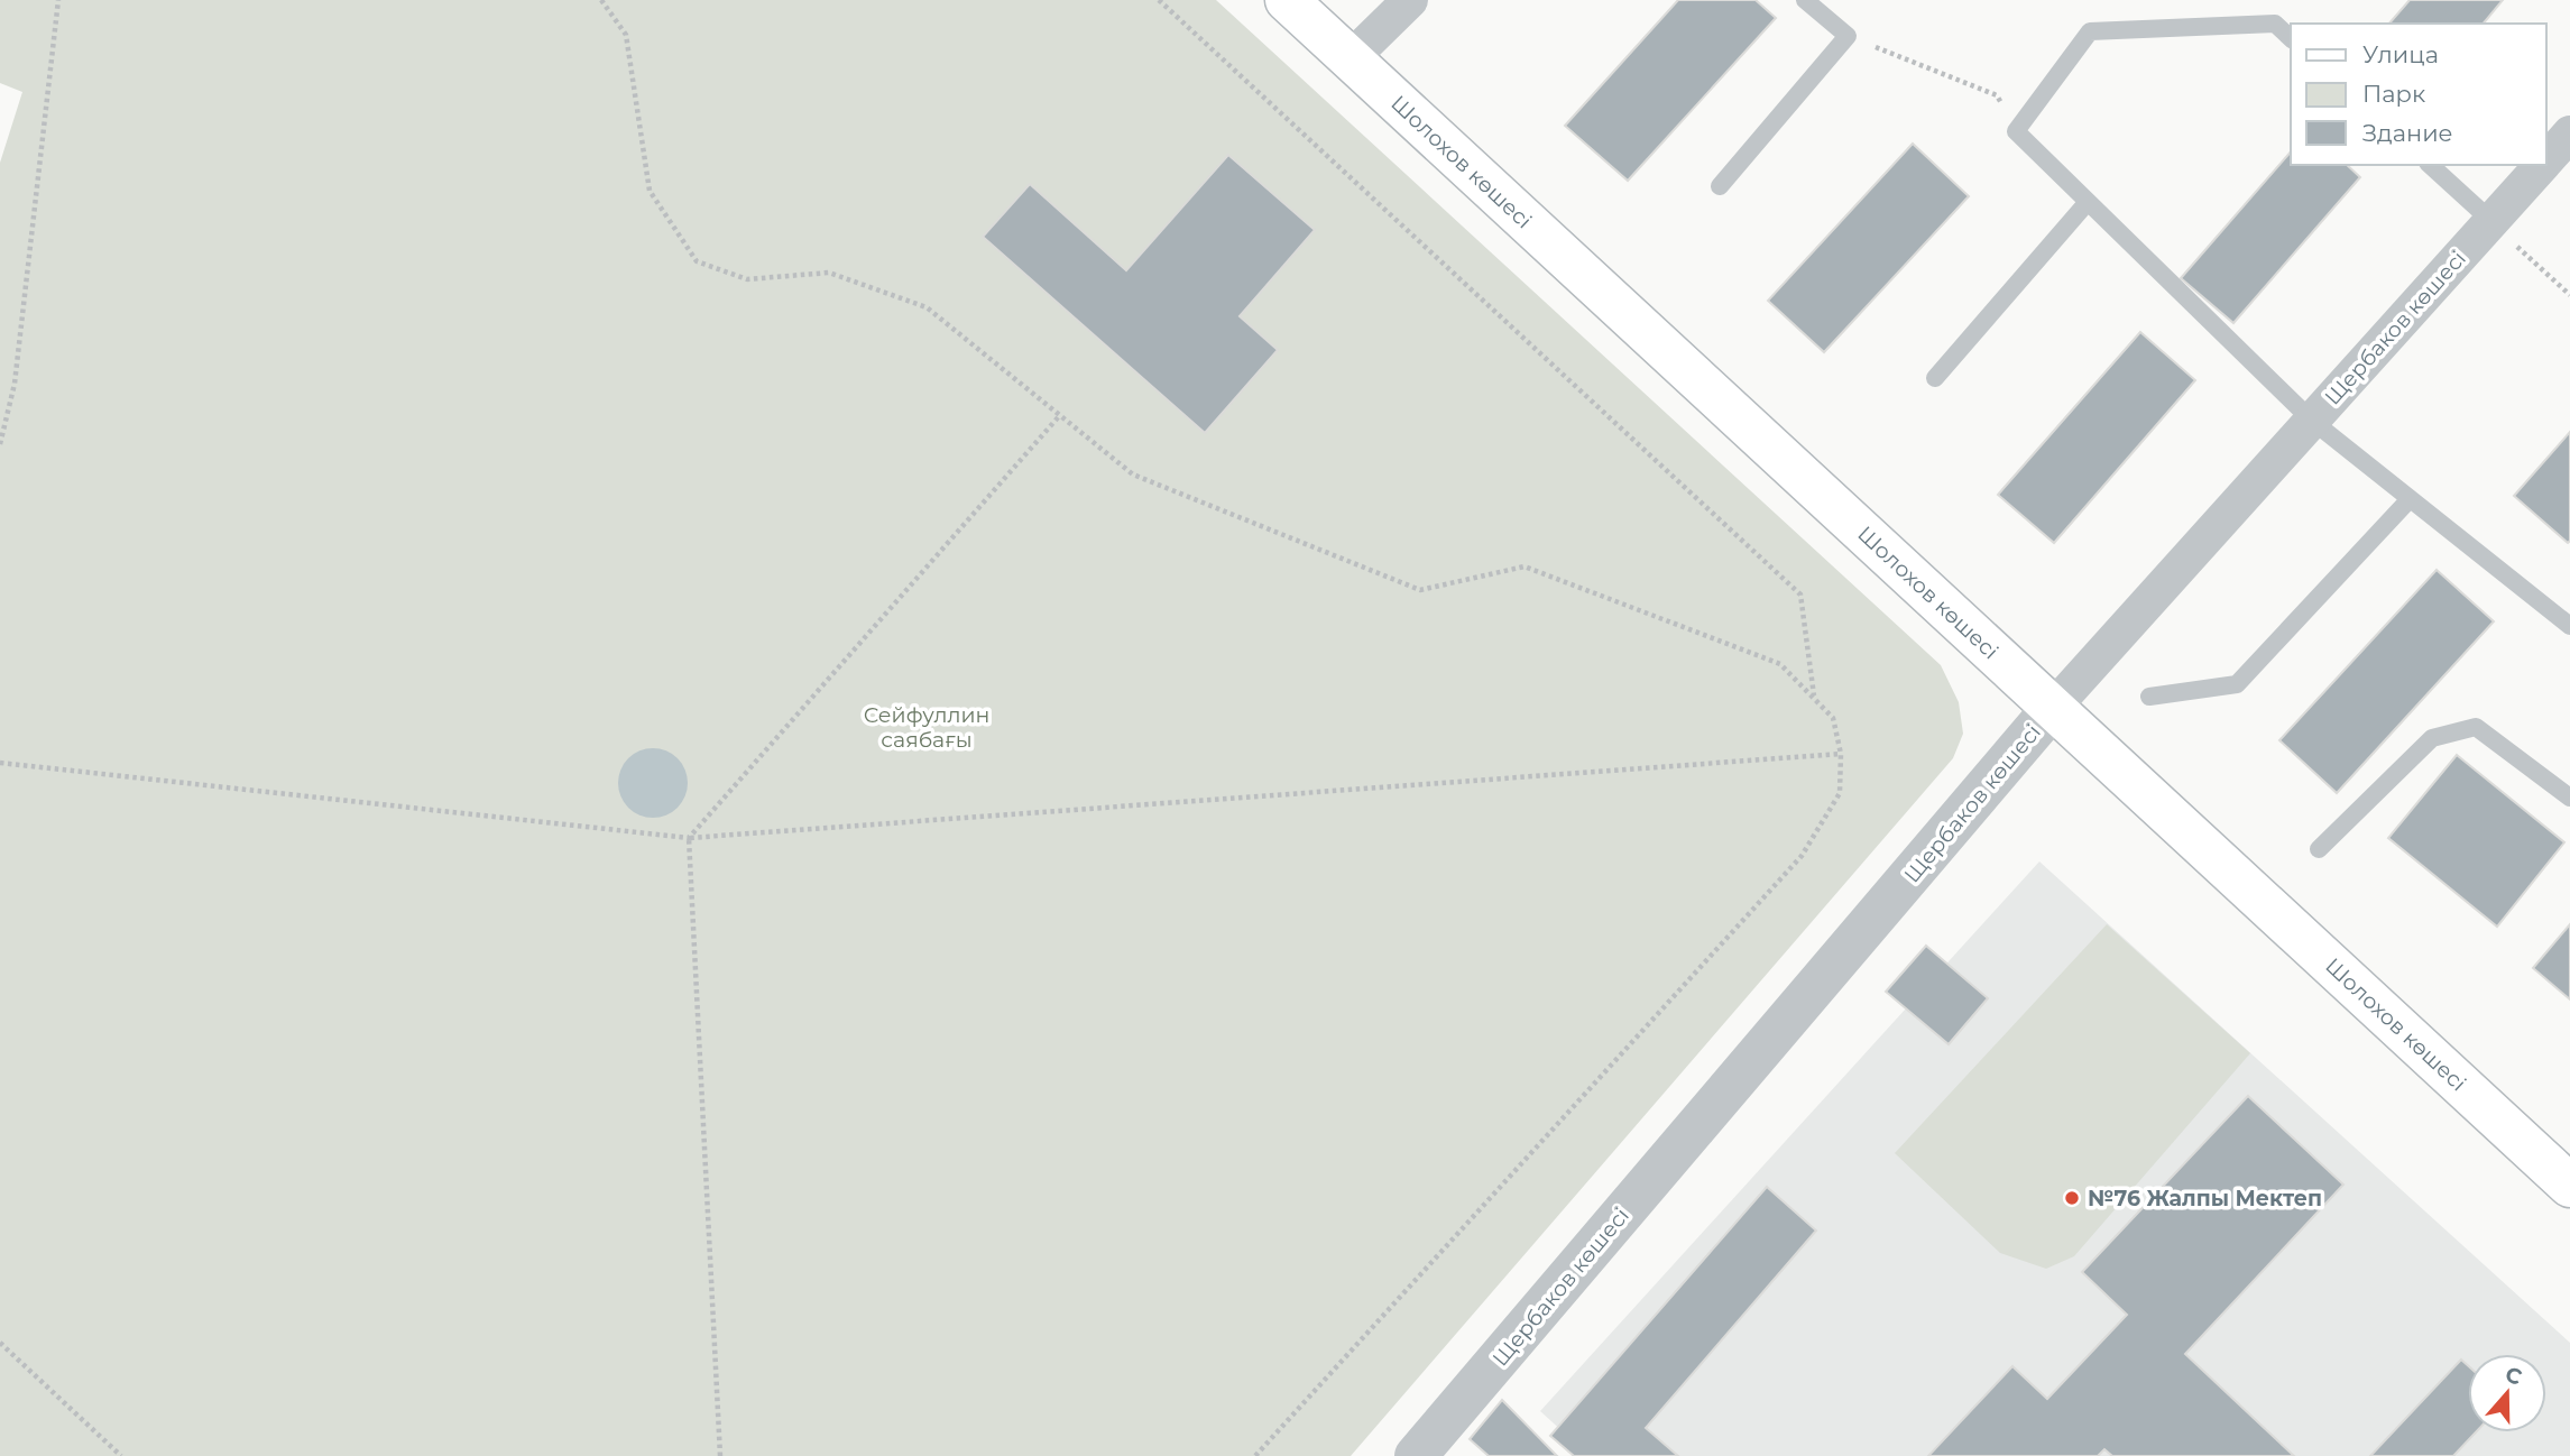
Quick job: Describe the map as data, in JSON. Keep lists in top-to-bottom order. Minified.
{"streets":{"main road":["Шолохов көшесі"],"street":["Щербаков көшесі"]},"crossings":[["Шолохов көшесі","Щербаков көшесі"]],"parks":["Сейфуллин саябағы"],"places":["№76 Жалпы Мектеп"],"legend":["Улица","Парк","Здание"],"north":"top"}
